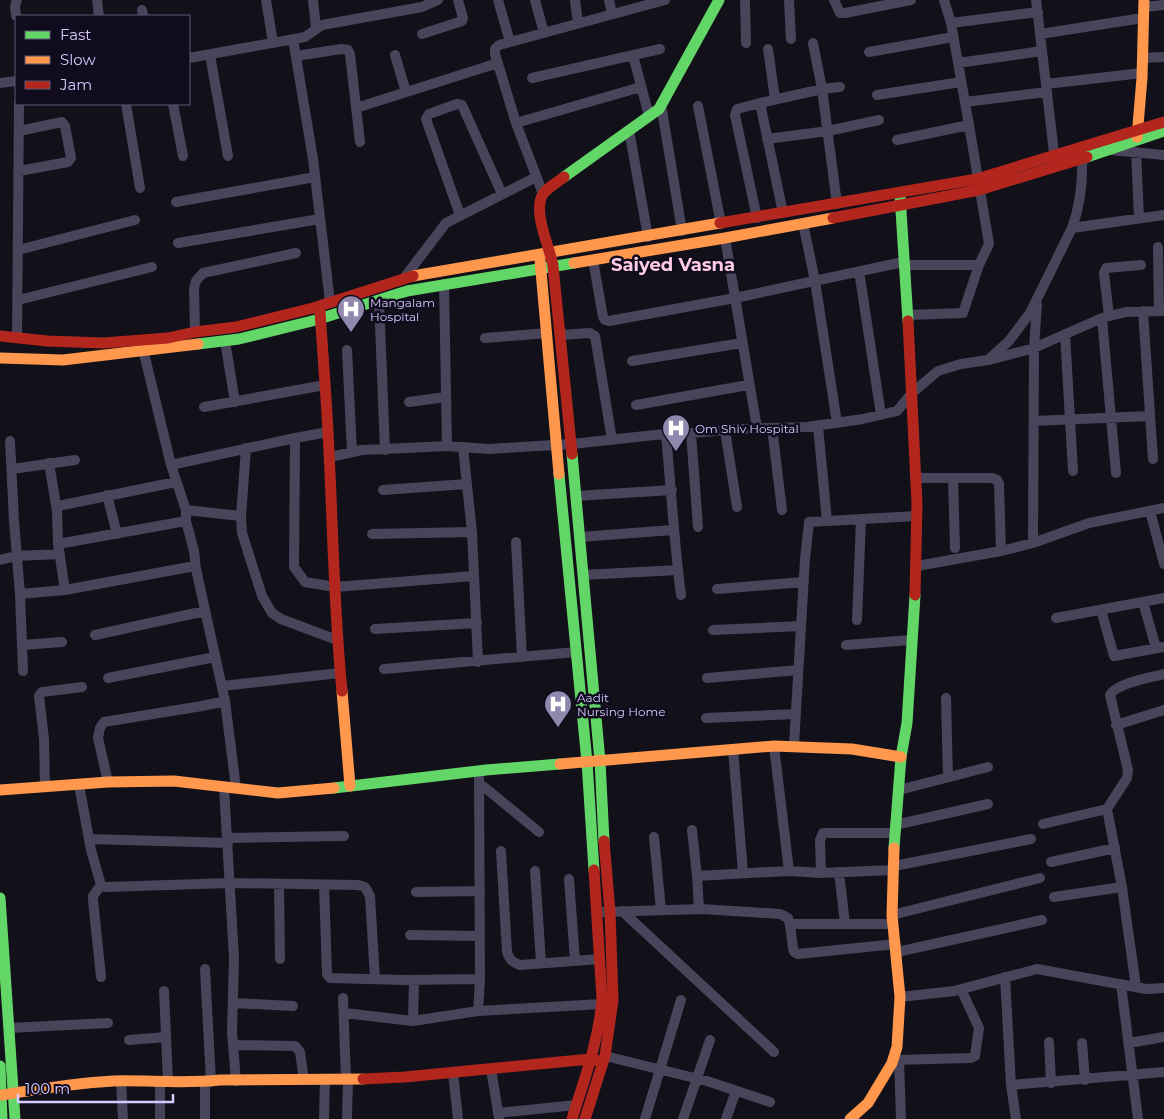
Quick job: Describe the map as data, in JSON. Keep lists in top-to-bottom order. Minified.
{"districts":["Saiyed Vasna"],"places":{"hospital":["Mangalam Hospital","Om Shiv Hospital","Aadit Nursing Home"]},"legend":["Fast","Slow","Jam"],"scale_bar":"100 m"}
